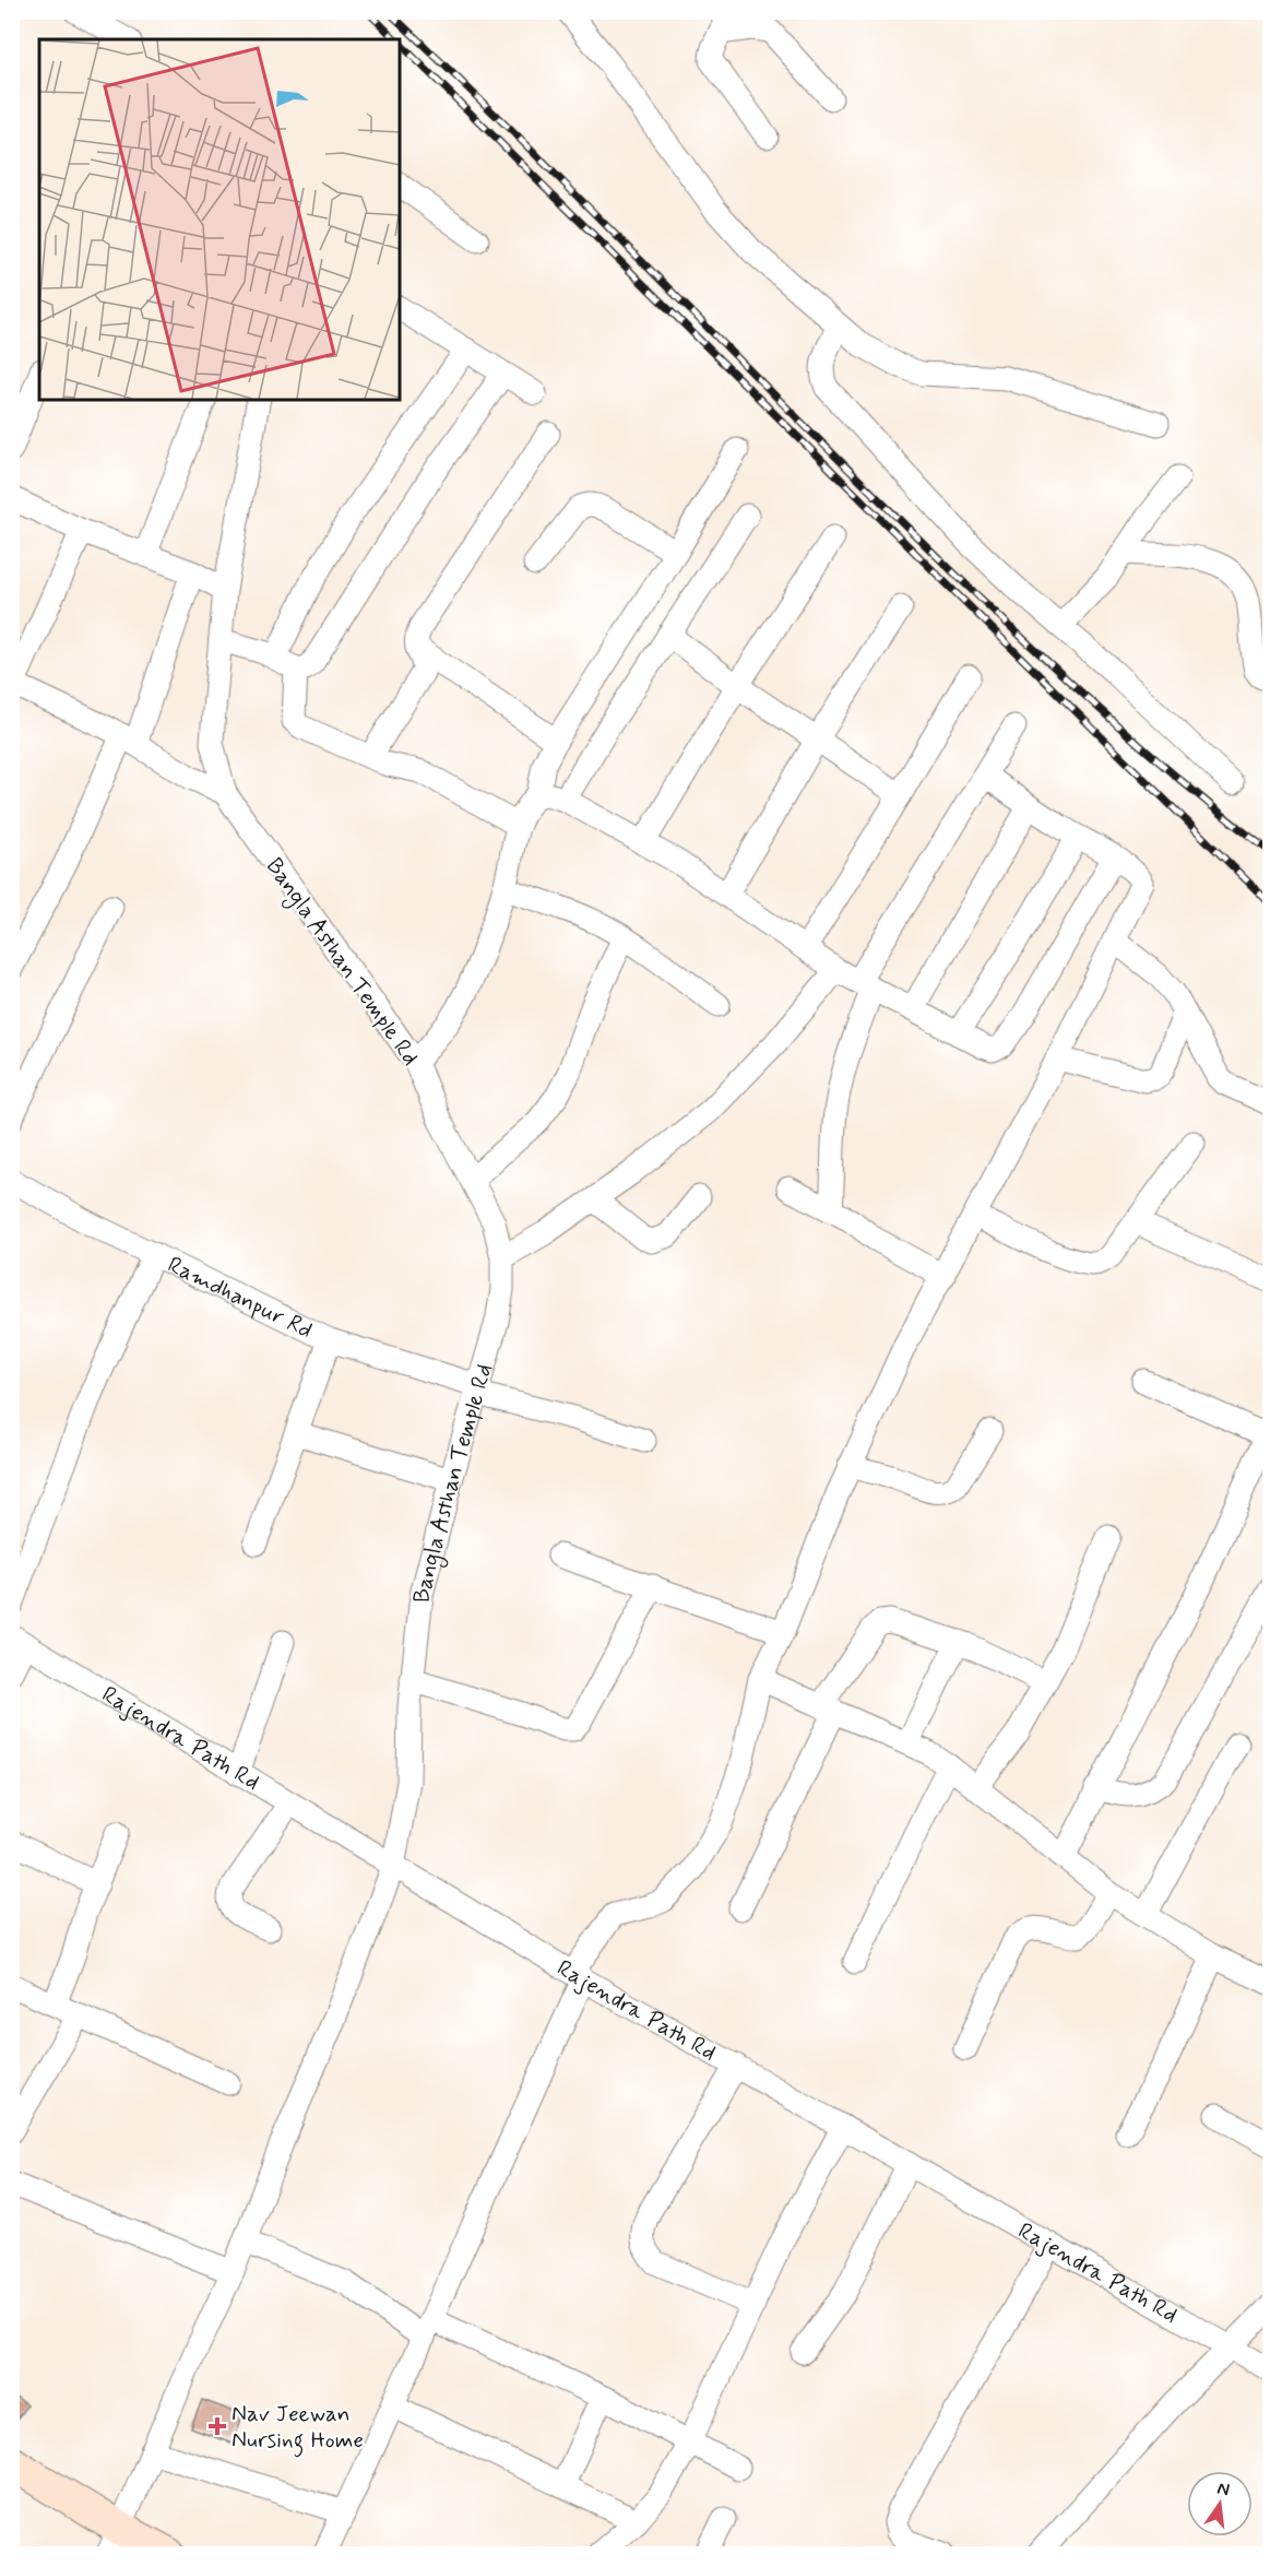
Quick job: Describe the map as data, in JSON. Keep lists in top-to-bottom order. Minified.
{"streets":{"street":["Bangla Asthan Temple Rd","Ramdhanpur Rd","Rajendra Path Rd"]},"crossings":[["Bangla Asthan Temple Rd","Ramdhanpur Rd"],["Bangla Asthan Temple Rd","Rajendra Path Rd"]],"places":{"health":["Nav Jeewan Nursing Home"]},"north":"top"}
